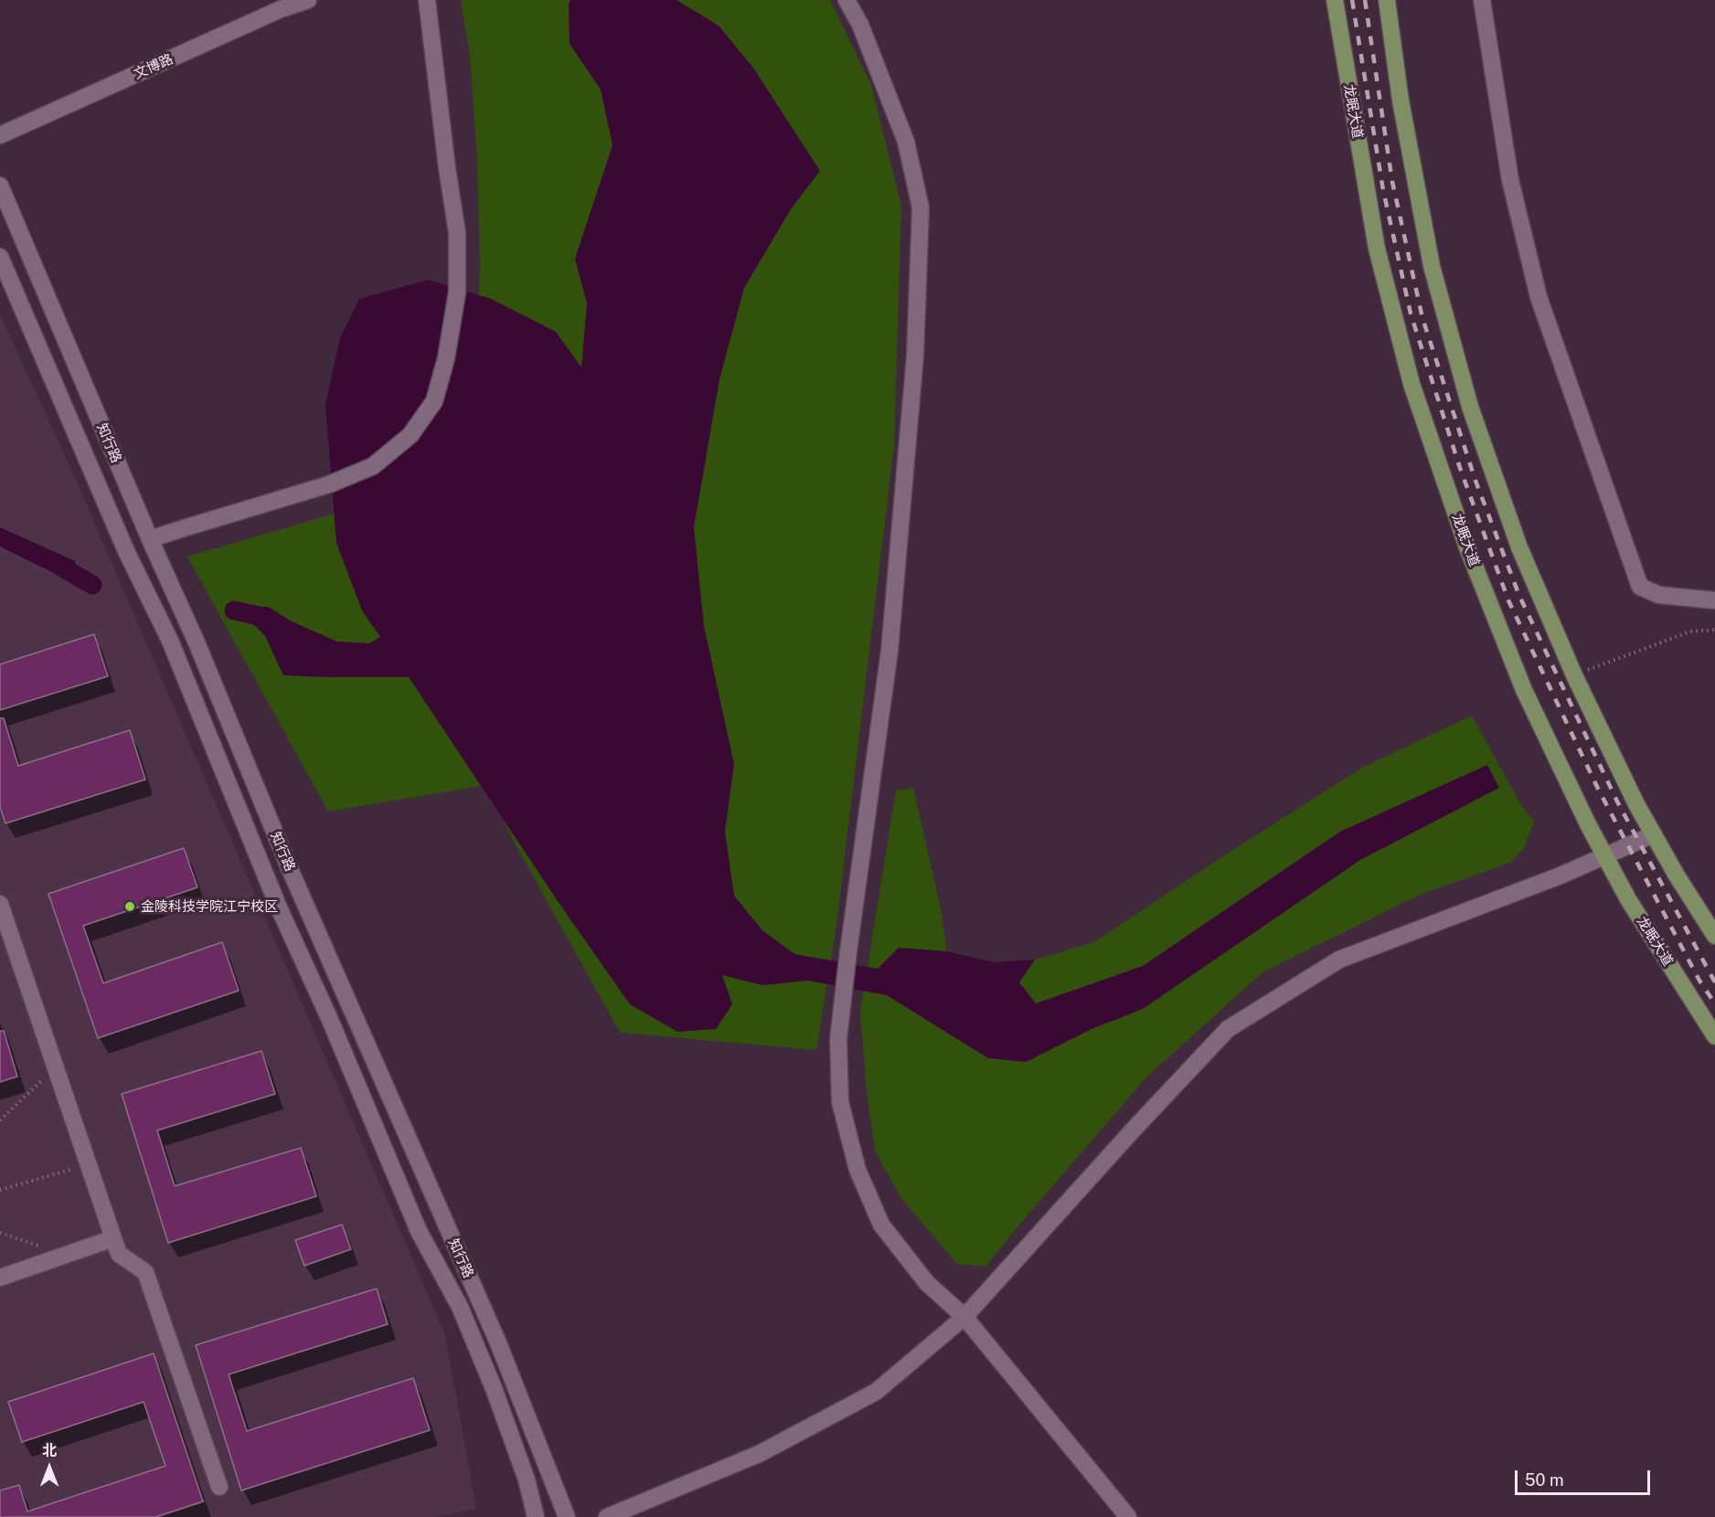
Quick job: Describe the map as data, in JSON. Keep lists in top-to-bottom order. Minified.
{"streets":{"main road":["龙眠大道"],"street":["文博路","知行路"]},"places":["金陵科技学院江宁校区"],"scale_bar":"50 m","north":"top"}
